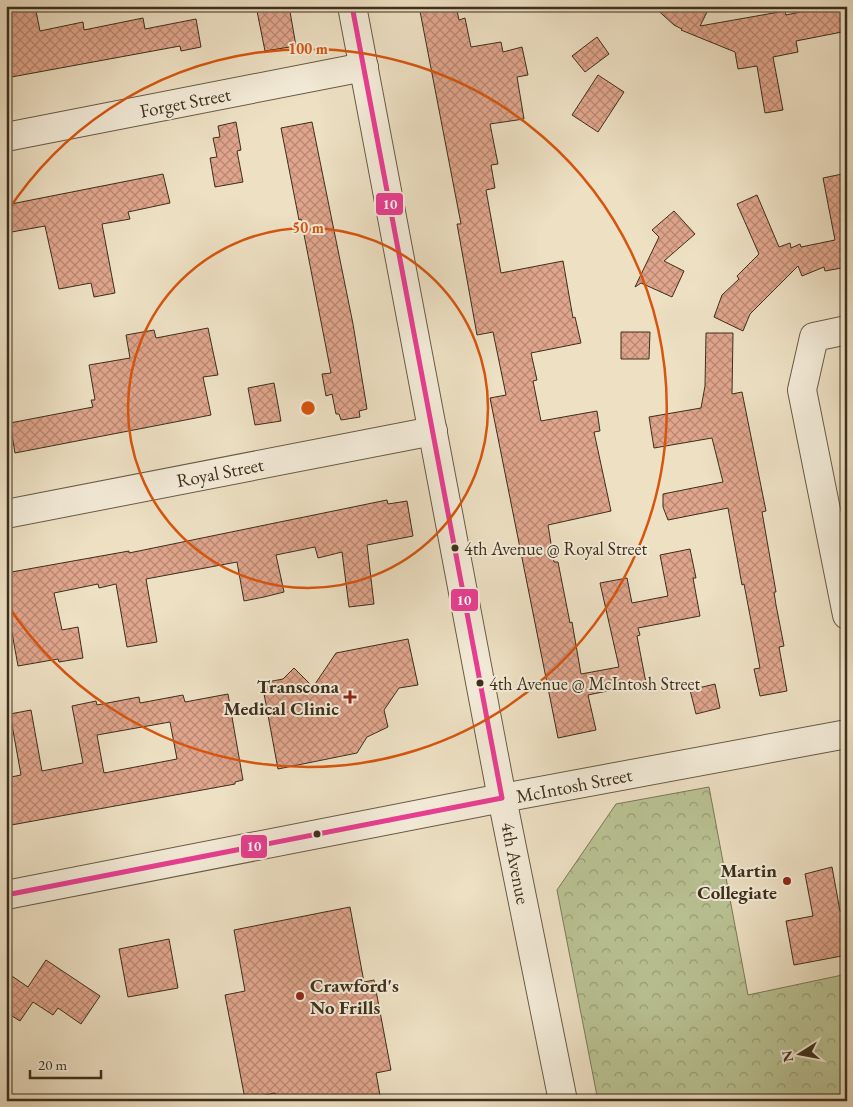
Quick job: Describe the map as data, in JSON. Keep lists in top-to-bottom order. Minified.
{"streets":{"street":["Forget Street","Royal Street","McIntosh Street","4th Avenue"]},"crossings":[["Forget Street","4th Avenue"],["Royal Street","4th Avenue"],["McIntosh Street","4th Avenue"]],"places":{"other":["4th Avenue @ Royal Street","4th Avenue @ McIntosh Street","Martin Collegiate","Crawford's No Frills"],"health":["Transcona Medical Clinic"]},"lines":["transit line 10"],"scale_bar":"20 m","north":"left","rings":["100 m","50 m"]}
